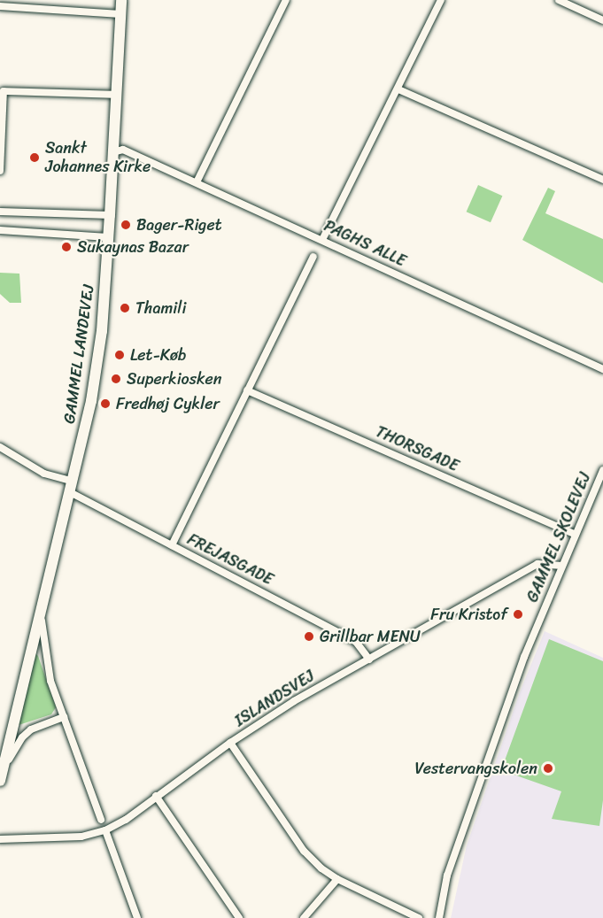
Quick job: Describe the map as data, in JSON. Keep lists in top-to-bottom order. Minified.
{"streets":{"street":["PAGHS ALLE","GAMMEL LANDEVEJ","THORSGADE","GAMMEL SKOLEVEJ","FREJASGADE","ISLANDSVEJ"]},"crossings":[["PAGHS ALLE","GAMMEL LANDEVEJ"],["GAMMEL LANDEVEJ","FREJASGADE"],["THORSGADE","GAMMEL SKOLEVEJ"],["GAMMEL SKOLEVEJ","ISLANDSVEJ"],["FREJASGADE","ISLANDSVEJ"]],"places":["Sankt Johannes Kirke","Bager-Riget","Sukaynas Bazar","Thamili","Let-Køb","Superkiosken","Fredhøj Cykler","Fru Kristof","Grillbar MENU","Vestervangskolen"]}
